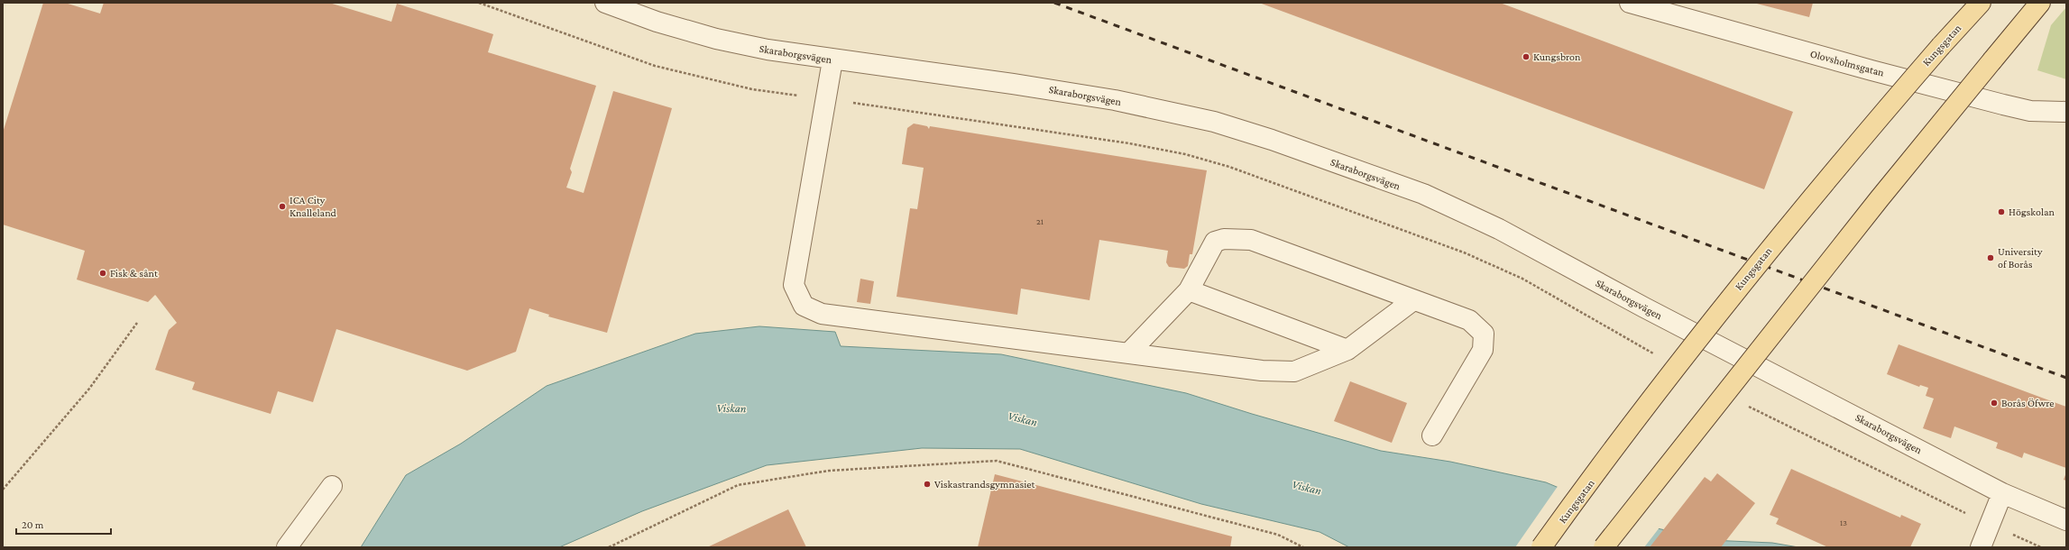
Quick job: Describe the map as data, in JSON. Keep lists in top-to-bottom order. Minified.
{"streets":{"main road":["Kungsgatan"],"street":["Skaraborgsvägen","Olovsholmsgatan"]},"water":["Viskan"],"places":["Kungsbron","ICA City Knalleland","Högskolan","University of Borås","Fisk & sånt","Borås Öfwre","Viskastrandsgymnasiet"],"house_numbers":["21","13"],"scale_bar":"20 m"}
